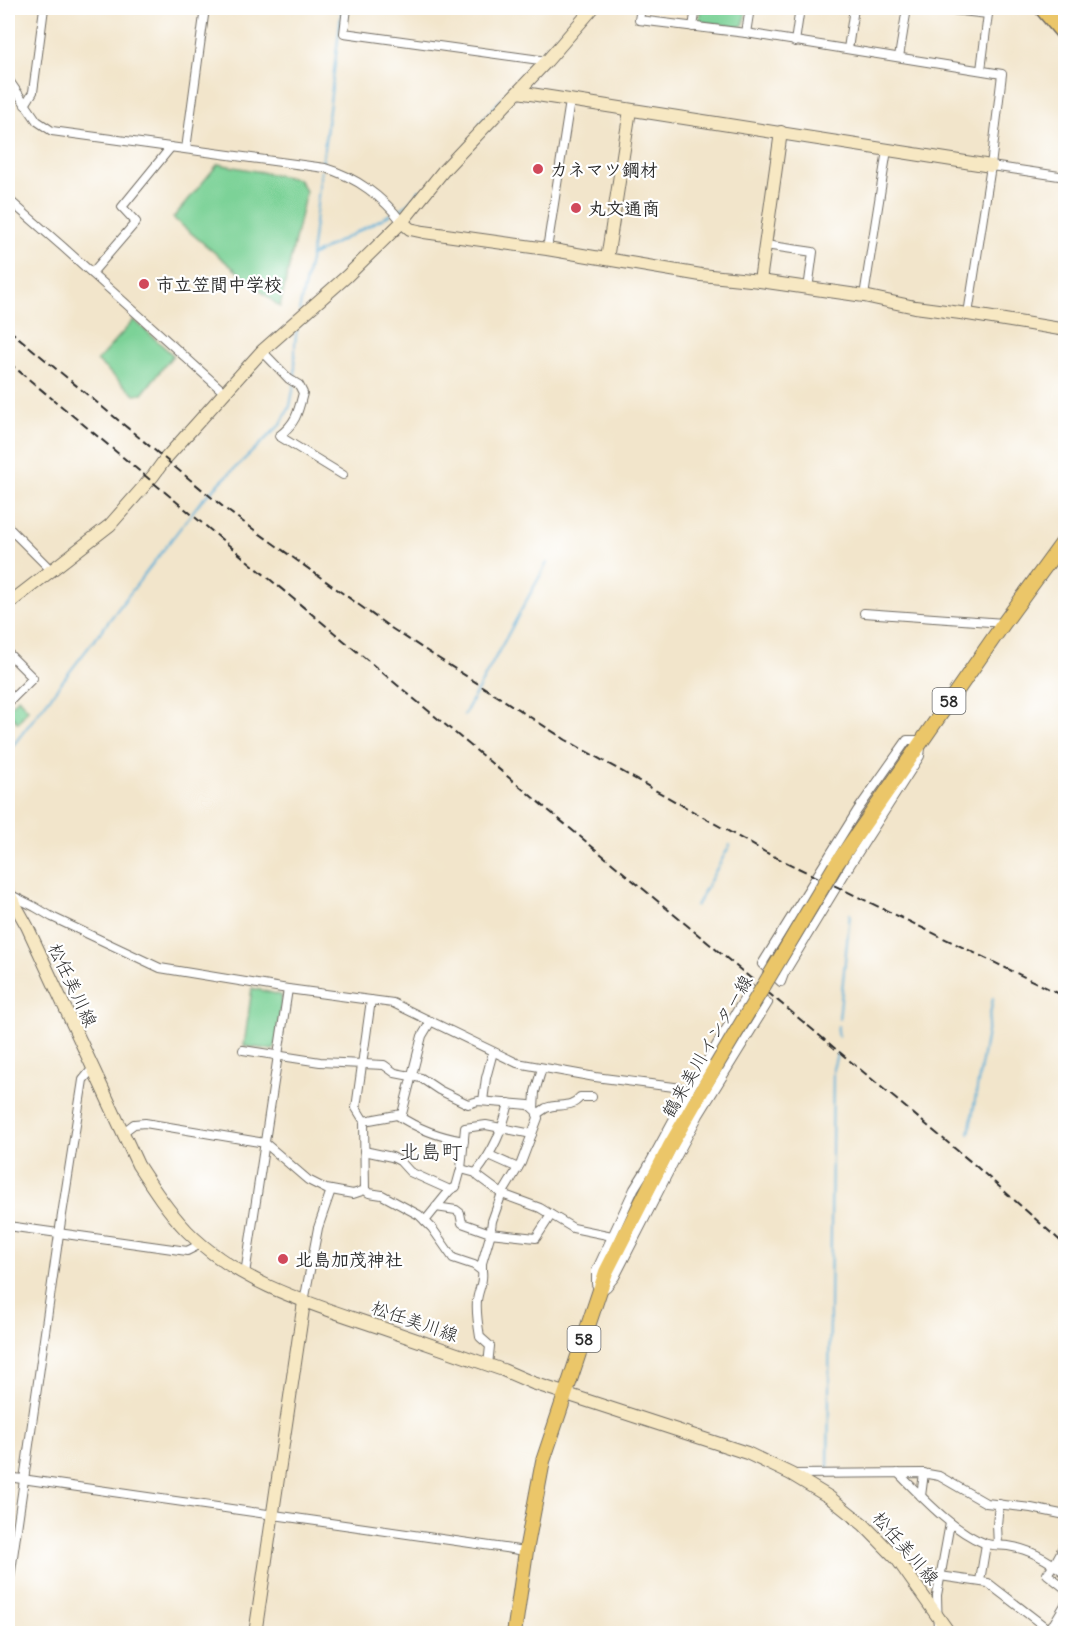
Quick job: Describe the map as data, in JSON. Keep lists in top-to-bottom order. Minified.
{"streets":{"main road":["58","鶴来美川インター線"],"street":["松任美川線"]},"crossings":[["松任美川線","鶴来美川インター線"]],"districts":["北島町"],"places":["カネマツ鋼材","丸文通商","市立笠間中学校","北島加茂神社"]}
